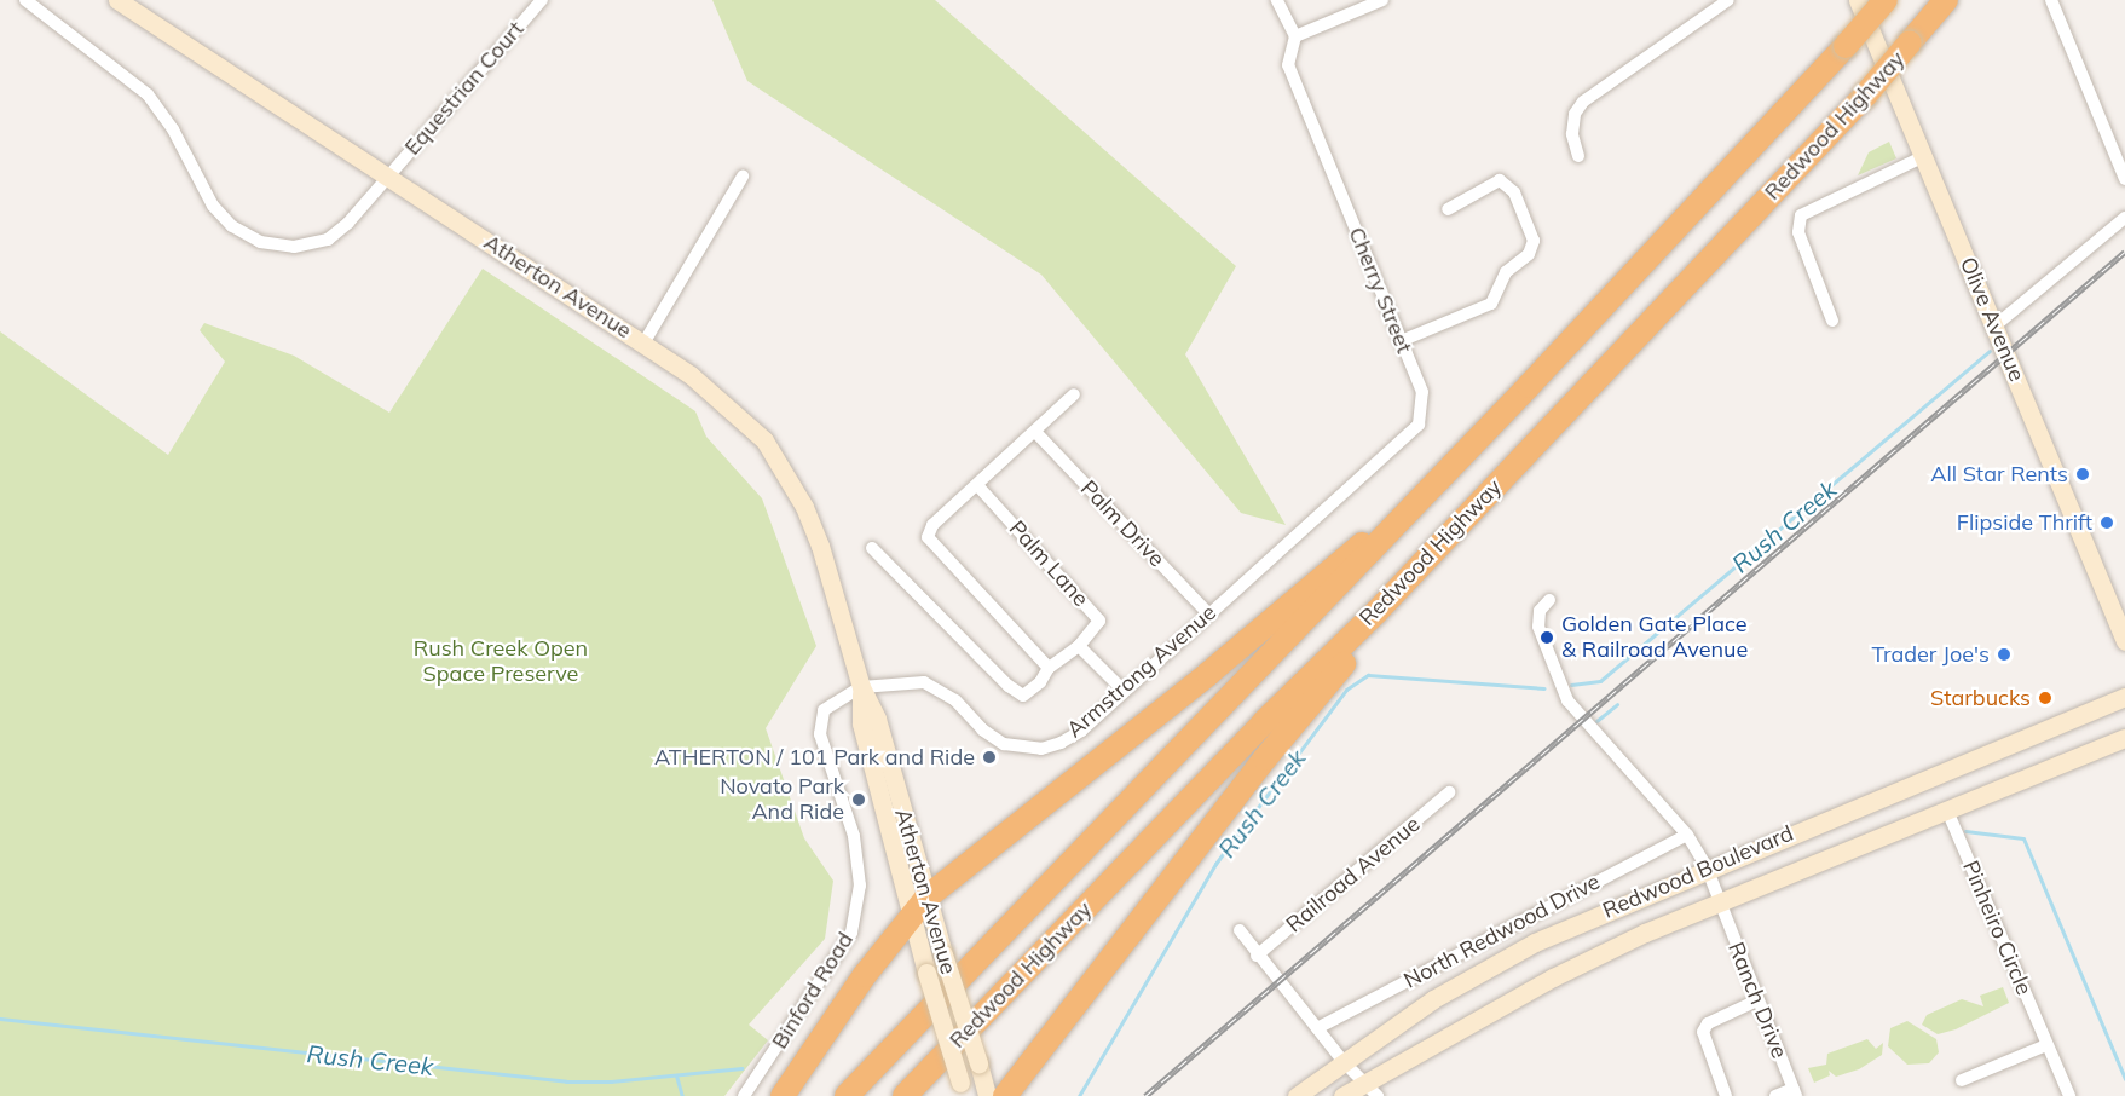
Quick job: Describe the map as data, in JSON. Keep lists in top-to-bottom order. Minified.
{"streets":{"highway":["Redwood Highway"],"main road":["Atherton Avenue","Olive Avenue","Redwood Boulevard"],"street":["Equestrian Court","Cherry Street","Palm Drive","Palm Lane","Armstrong Avenue","Railroad Avenue","Pinheiro Circle","North Redwood Drive","Binford Road","Ranch Drive"]},"crossings":[["Equestrian Court","Atherton Avenue"],["Atherton Avenue","Armstrong Avenue"],["Atherton Avenue","Binford Road"],["Cherry Street","Armstrong Avenue"],["Palm Drive","Armstrong Avenue"],["Armstrong Avenue","Binford Road"],["Redwood Boulevard","Pinheiro Circle"],["Redwood Boulevard","Ranch Drive"],["North Redwood Drive","Ranch Drive"]],"water":["Rush Creek"],"parks":["Rush Creek Open Space Preserve"],"places":["All Star Rents","Flipside Thrift","Golden Gate Place & Railroad Avenue","Trader Joe's","Starbucks","ATHERTON / 101 Park and Ride","Novato Park And Ride"]}
